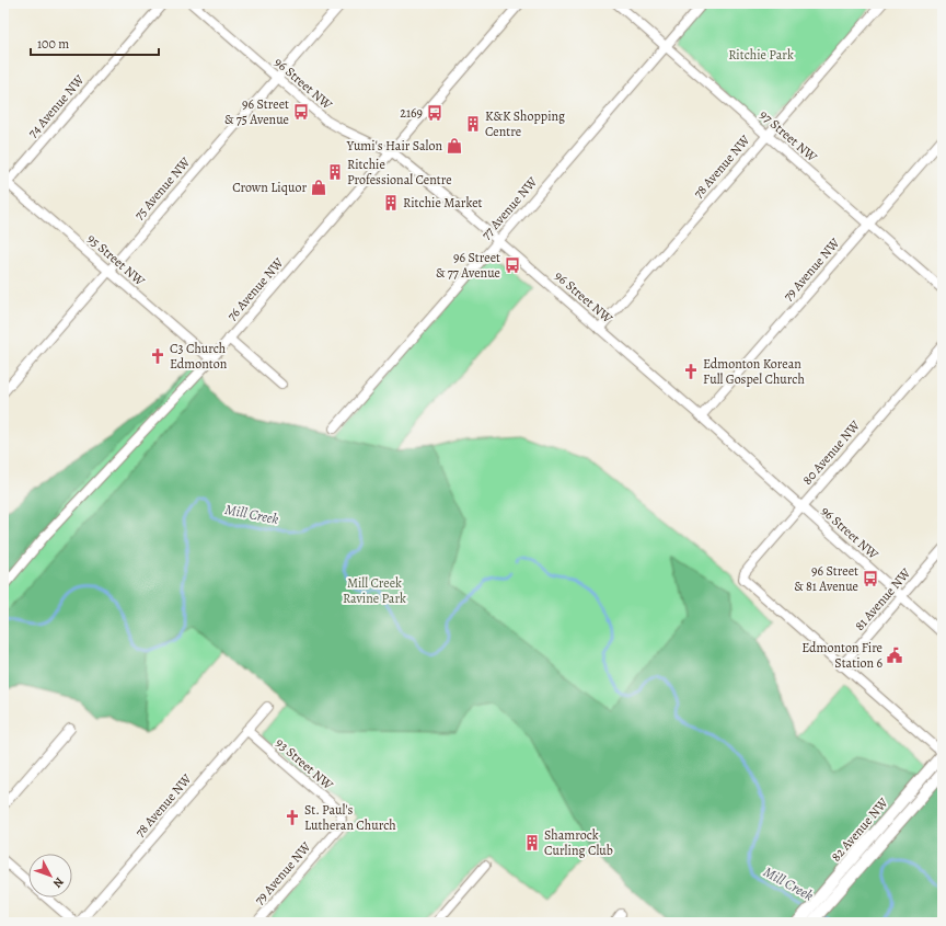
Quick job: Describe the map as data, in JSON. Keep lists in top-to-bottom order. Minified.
{"streets":{"main road":["82 Avenue NW"],"street":["96 Street NW","74 Avenue NW","97 Street NW","78 Avenue NW","75 Avenue NW","77 Avenue NW","95 Street NW","79 Avenue NW","76 Avenue NW","80 Avenue NW","81 Avenue NW","93 Street NW"]},"crossings":[["96 Street NW","78 Avenue NW"],["96 Street NW","75 Avenue NW"],["96 Street NW","77 Avenue NW"],["96 Street NW","79 Avenue NW"],["96 Street NW","76 Avenue NW"],["96 Street NW","80 Avenue NW"],["96 Street NW","81 Avenue NW"],["74 Avenue NW","95 Street NW"],["97 Street NW","78 Avenue NW"],["97 Street NW","77 Avenue NW"],["97 Street NW","79 Avenue NW"],["78 Avenue NW","93 Street NW"],["75 Avenue NW","95 Street NW"],["95 Street NW","76 Avenue NW"],["79 Avenue NW","93 Street NW"],["80 Avenue NW","81 Avenue NW"]],"water":["Mill Creek"],"parks":["Ritchie Park","Mill Creek Ravine Park"],"places":{"bus stop":["96 Street & 75 Avenue","2169","96 Street & 77 Avenue","96 Street & 81 Avenue"],"building":["K&K Shopping Centre","Ritchie Professional Centre","Ritchie Market","Shamrock Curling Club"],"shop":["Yumi's Hair Salon","Crown Liquor"],"church":["C3 Church Edmonton","Edmonton Korean Full Gospel Church","St. Paul's Lutheran Church"],"public building":["Edmonton Fire Station 6"]},"scale_bar":"100 m","north":"bottom right"}
